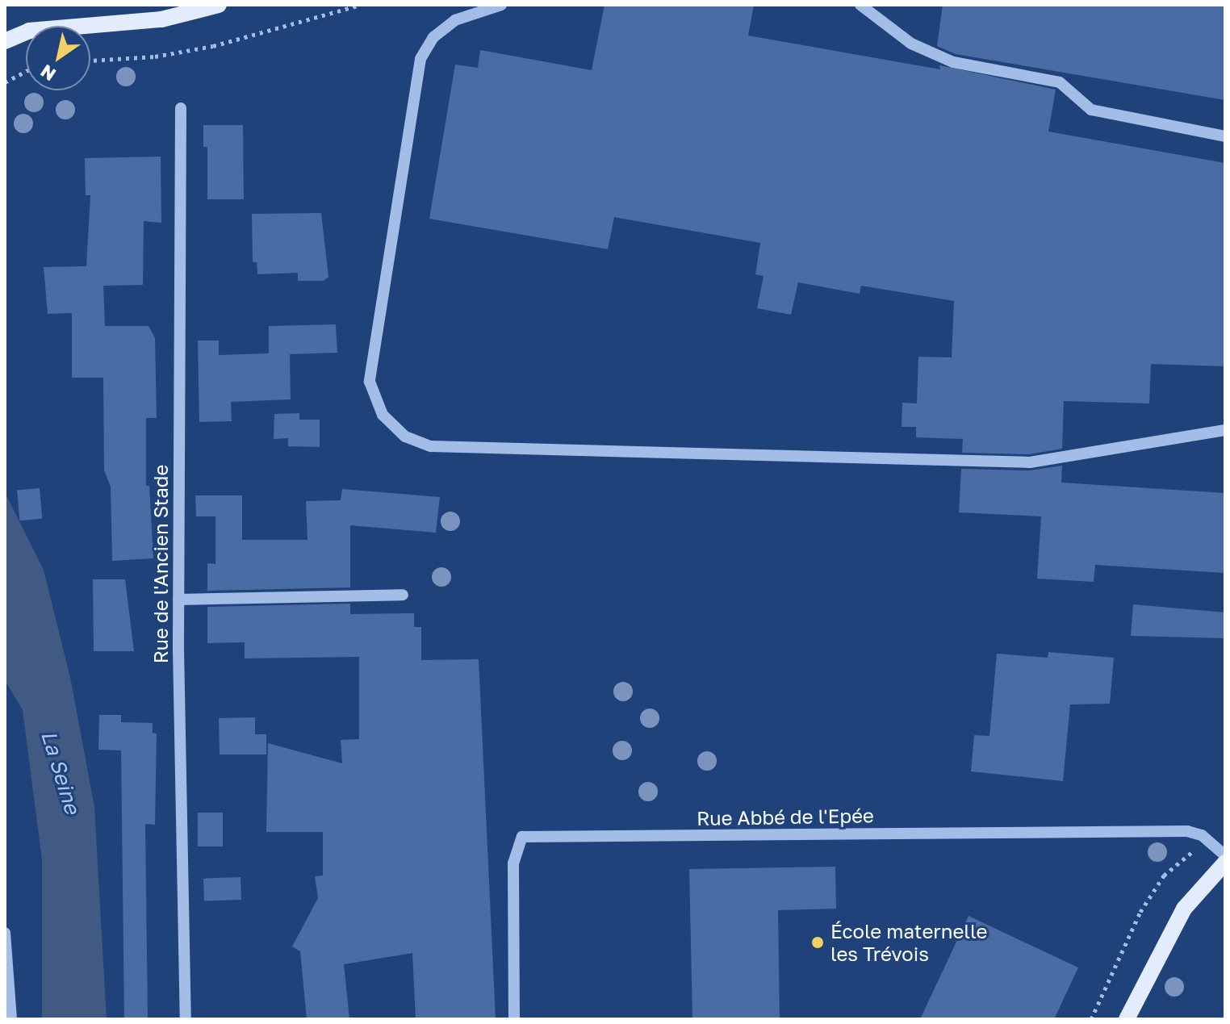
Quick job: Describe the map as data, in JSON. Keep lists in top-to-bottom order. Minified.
{"streets":{"street":["Rue de l'Ancien Stade","Rue Abbé de l'Epée"]},"water":["La Seine"],"places":["École maternelle les Trévois"],"north":"bottom left"}
